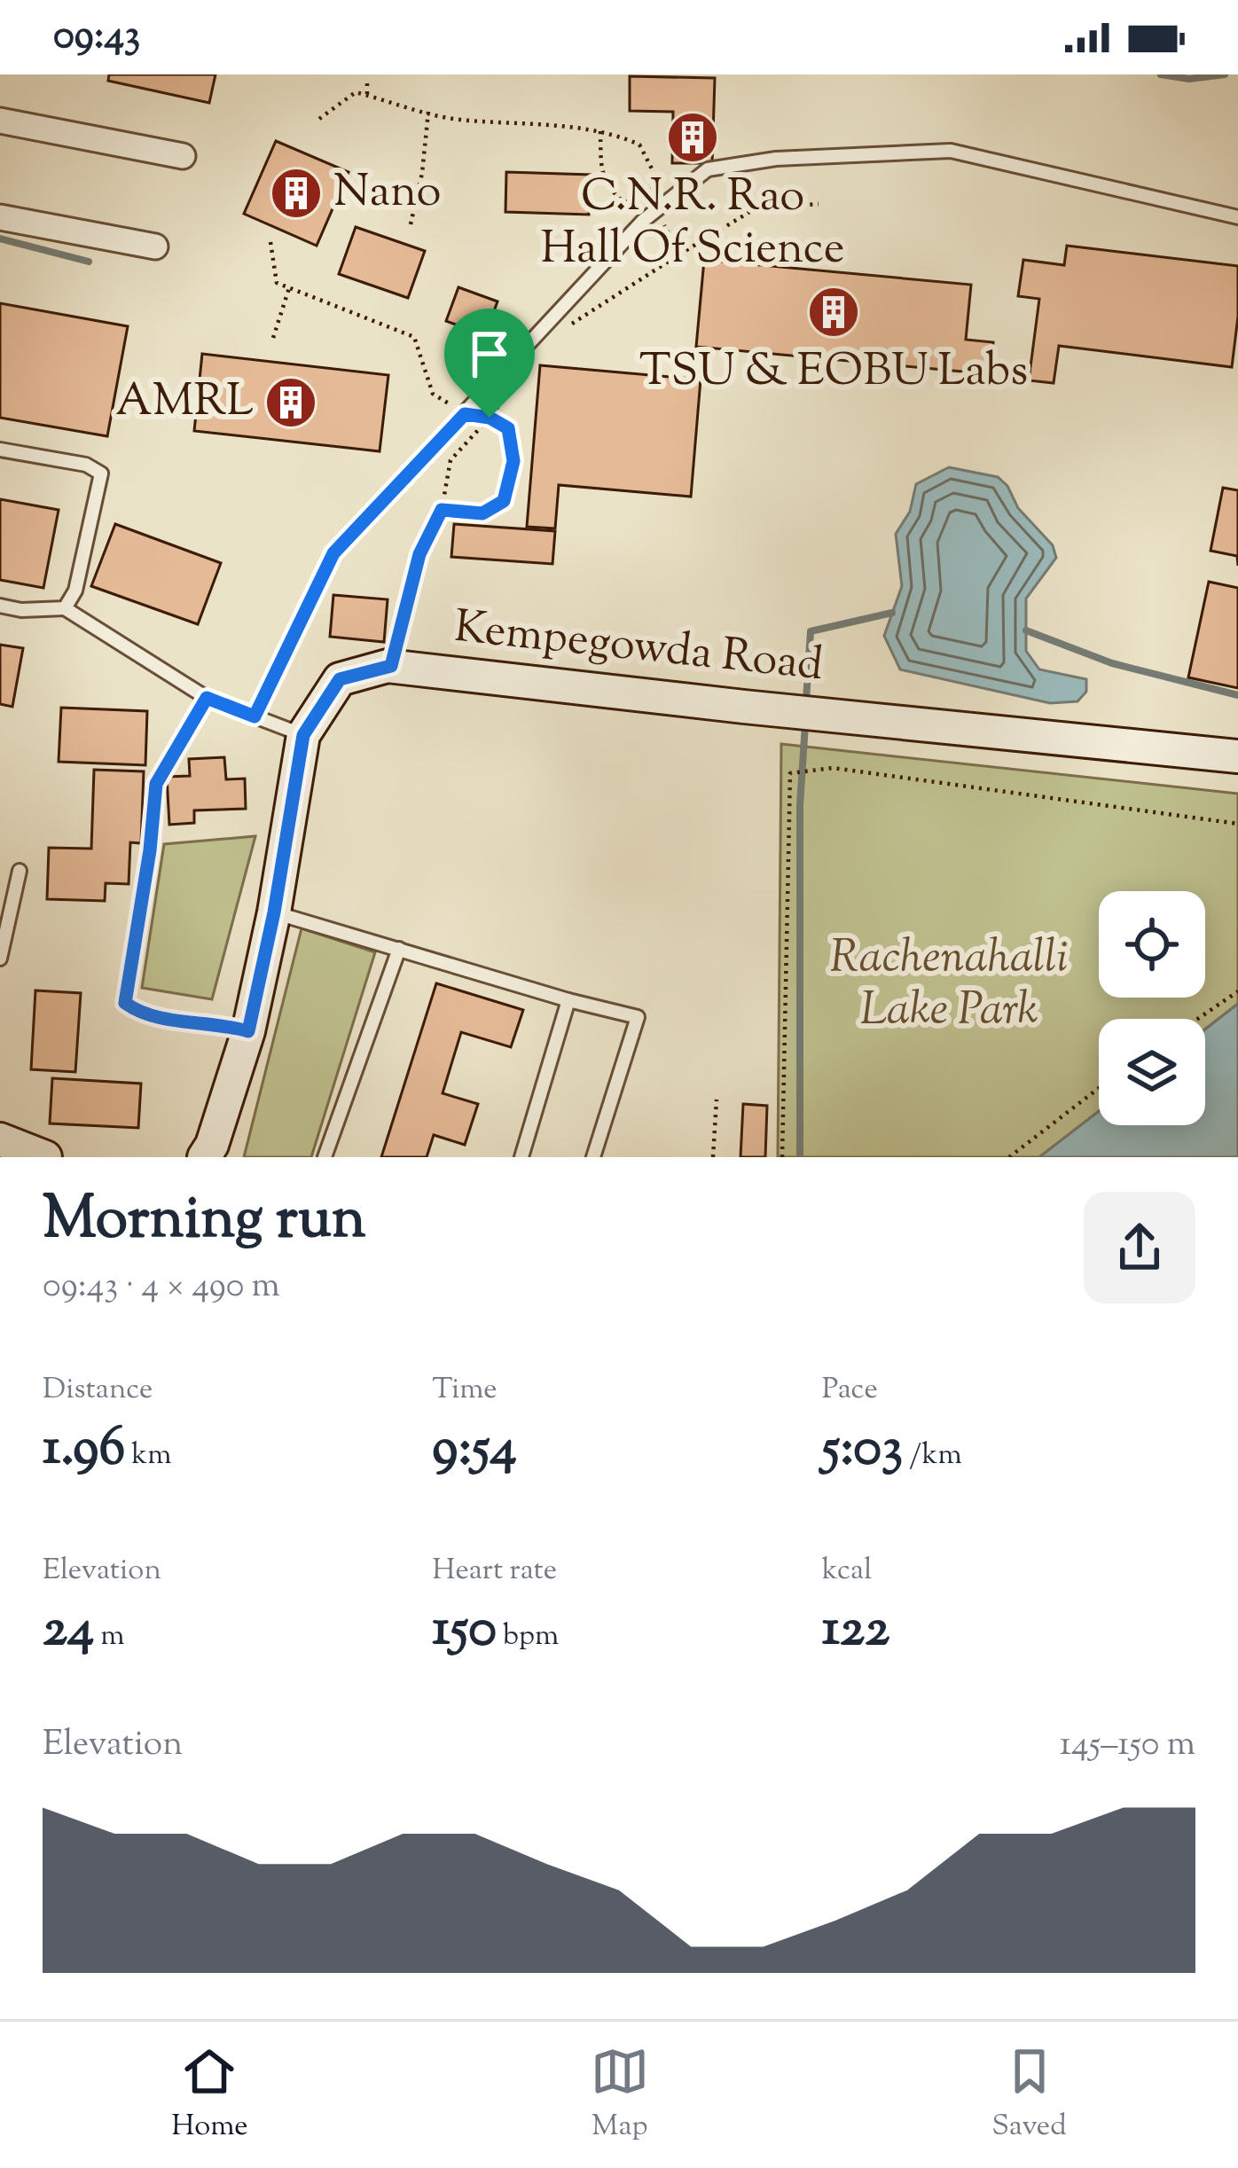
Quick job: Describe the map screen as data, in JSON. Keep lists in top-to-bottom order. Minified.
{"streets":{"street":["Kempegowda Road"]},"parks":["Rachenahalli Lake Park"],"places":{"building":["C.N.R. Rao Hall Of Science","Nano","TSU & EOBU Labs","AMRL"]},"page":{"status":"09:43","heading":["Morning run","09:43 · 4 × 490 m"],"stats":[["Distance","1.96 km"],["Time","9:54"],["Pace","5:03 /km"],["Elevation","24 m"],["Heart rate","150 bpm"],["kcal","122"]],"chart":["Elevation","145–150 m"],"tabs":["Home","Map","Saved"]}}
